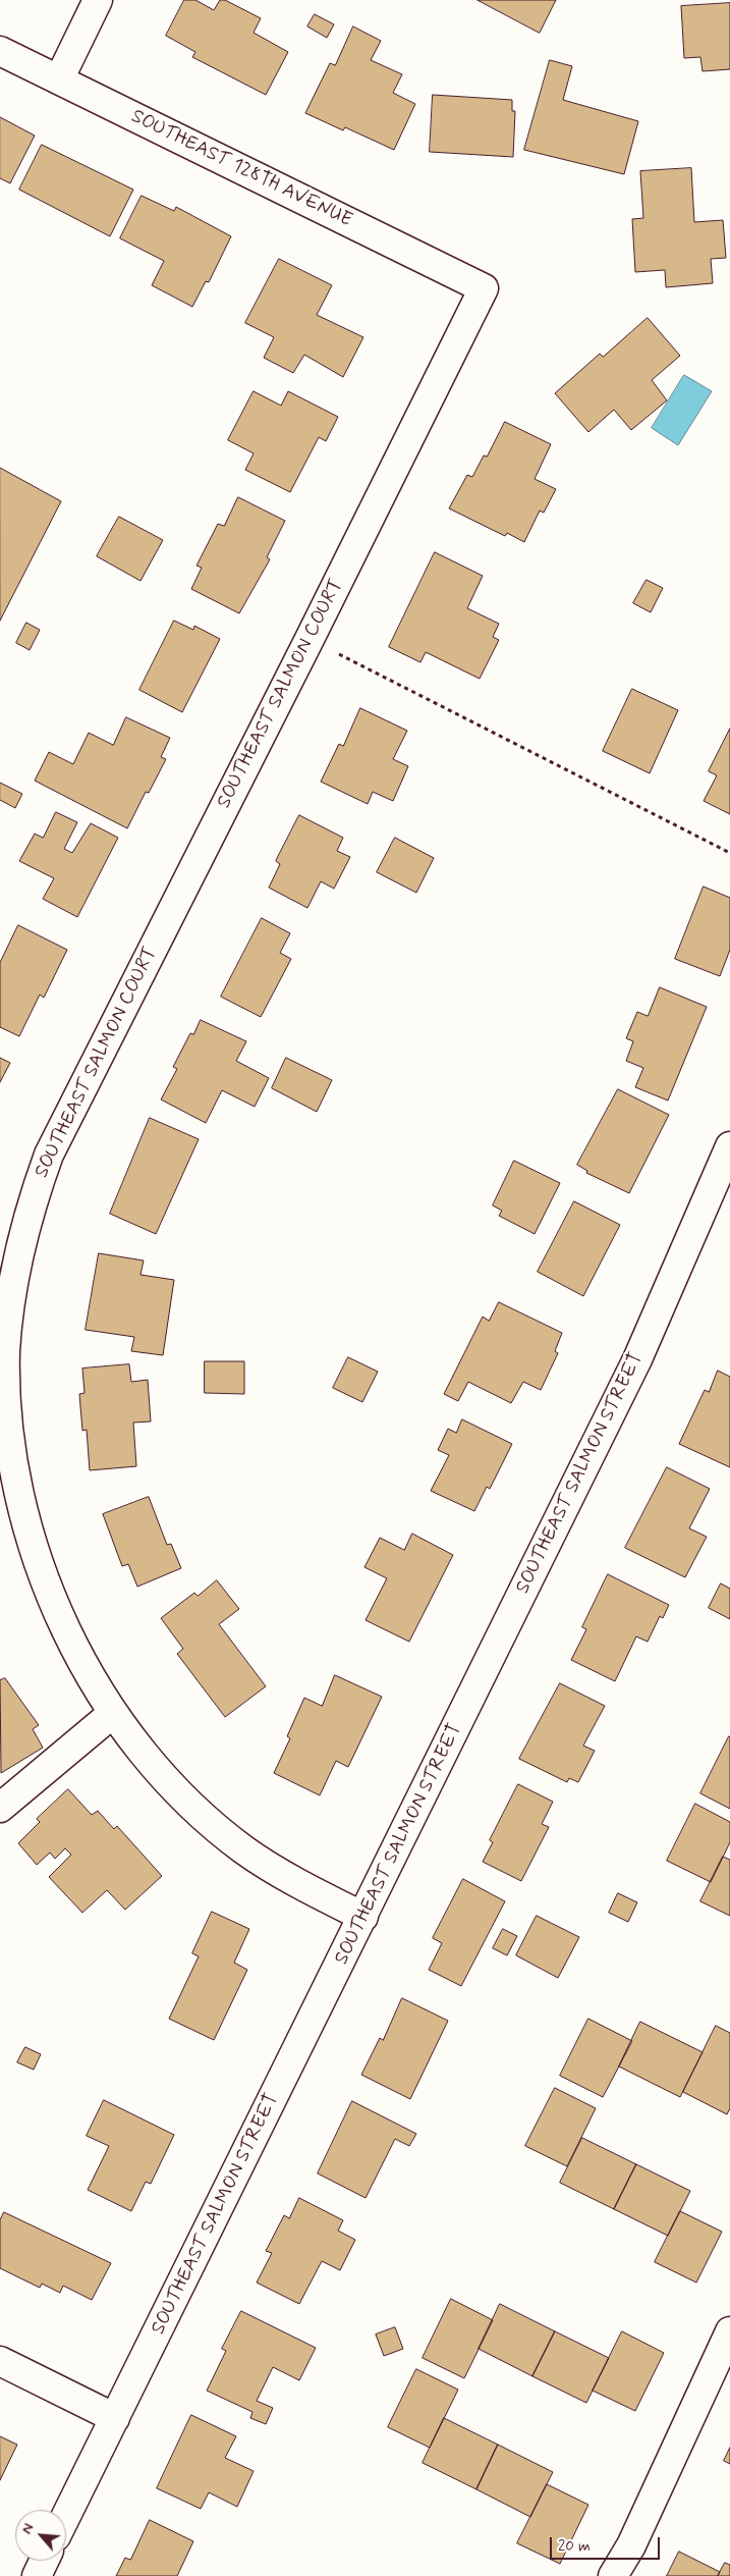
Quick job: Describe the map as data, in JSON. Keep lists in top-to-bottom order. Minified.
{"streets":{"street":["SOUTHEAST 128TH AVENUE","SOUTHEAST SALMON COURT","SOUTHEAST SALMON STREET"]},"crossings":[["SOUTHEAST 128TH AVENUE","SOUTHEAST SALMON COURT"],["SOUTHEAST SALMON COURT","SOUTHEAST SALMON STREET"]],"scale_bar":"20 m","north":"top left"}
